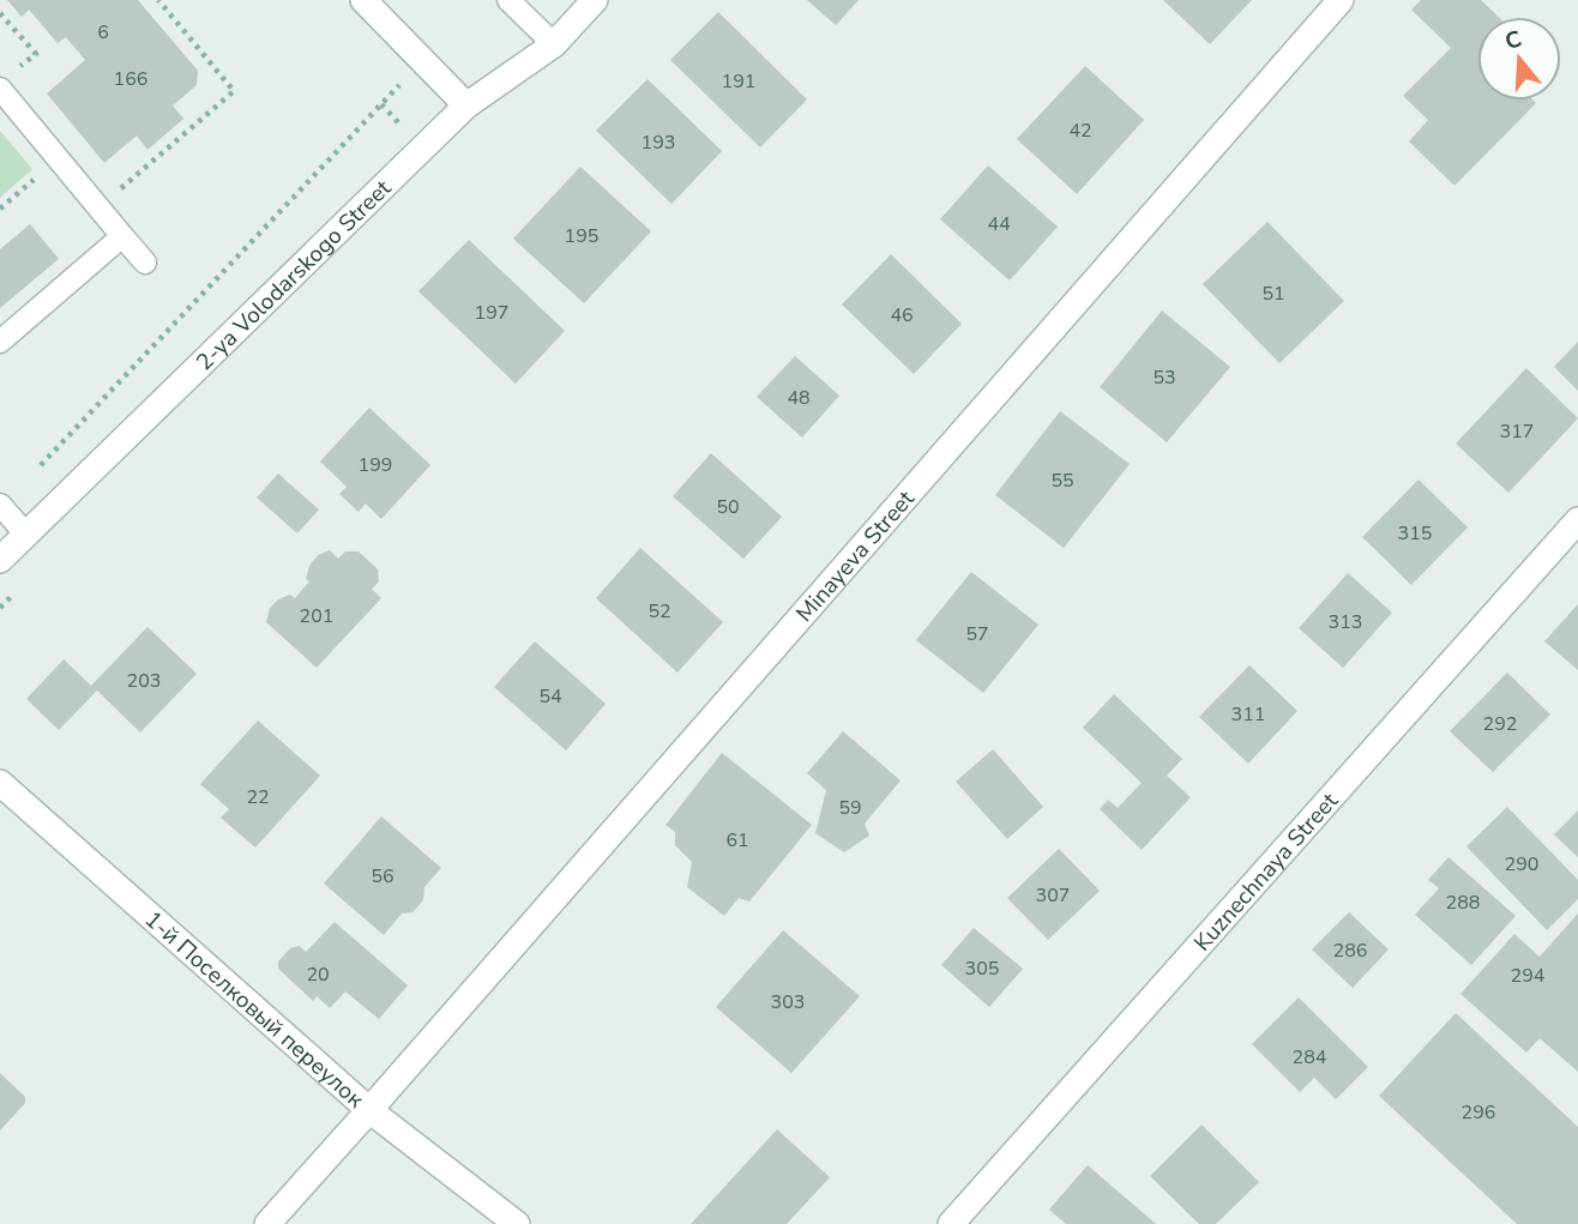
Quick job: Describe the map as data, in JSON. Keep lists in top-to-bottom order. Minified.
{"streets":{"street":["2-ya Volodarskogo Street","Minayeva Street","Kuznechnaya Street","1-й Поселковый переулок"]},"crossings":[["Minayeva Street","1-й Поселковый переулок"]],"house_numbers":["6","166","191","42","193","44","195","51","197","46","53","48","317","199","55","50","315","52","201","313","57","203","54","311","292","22","59","61","290","56","307","288","286","305","20","294","303","284","296"],"north":"top"}
